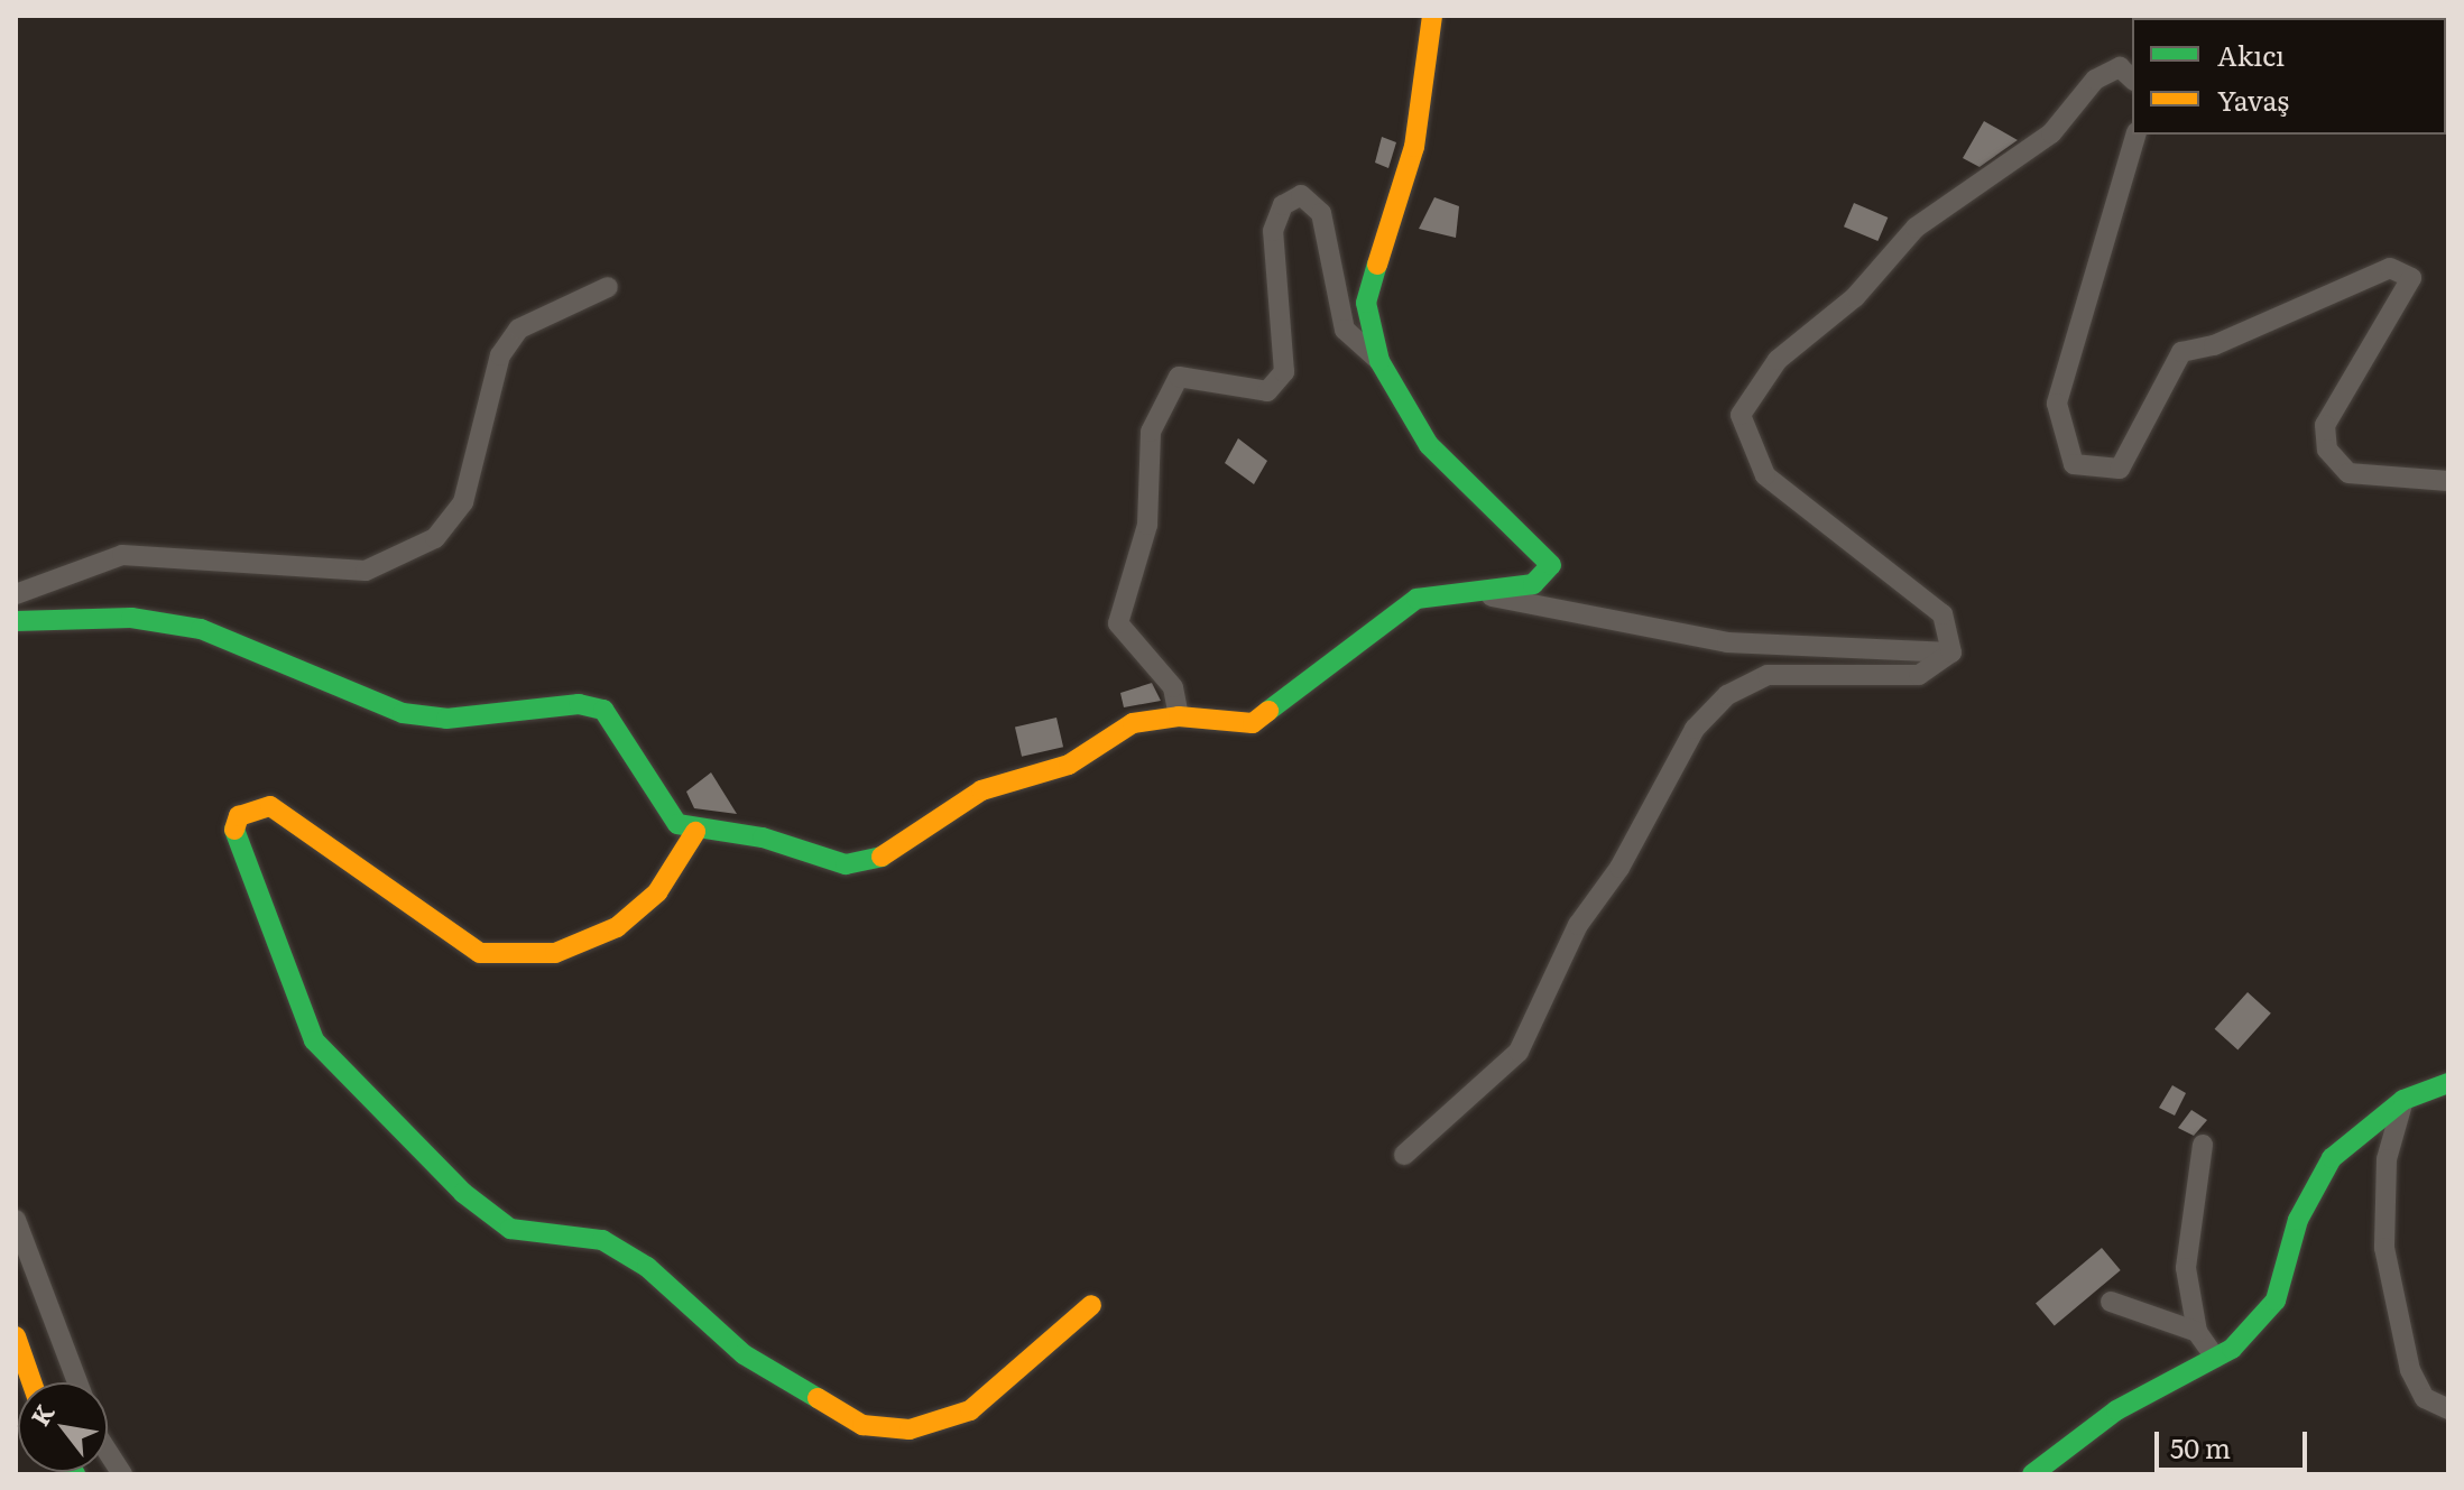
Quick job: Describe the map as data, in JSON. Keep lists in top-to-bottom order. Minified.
{"legend":["Akıcı","Yavaş"],"scale_bar":"50 m","north":"top left"}
